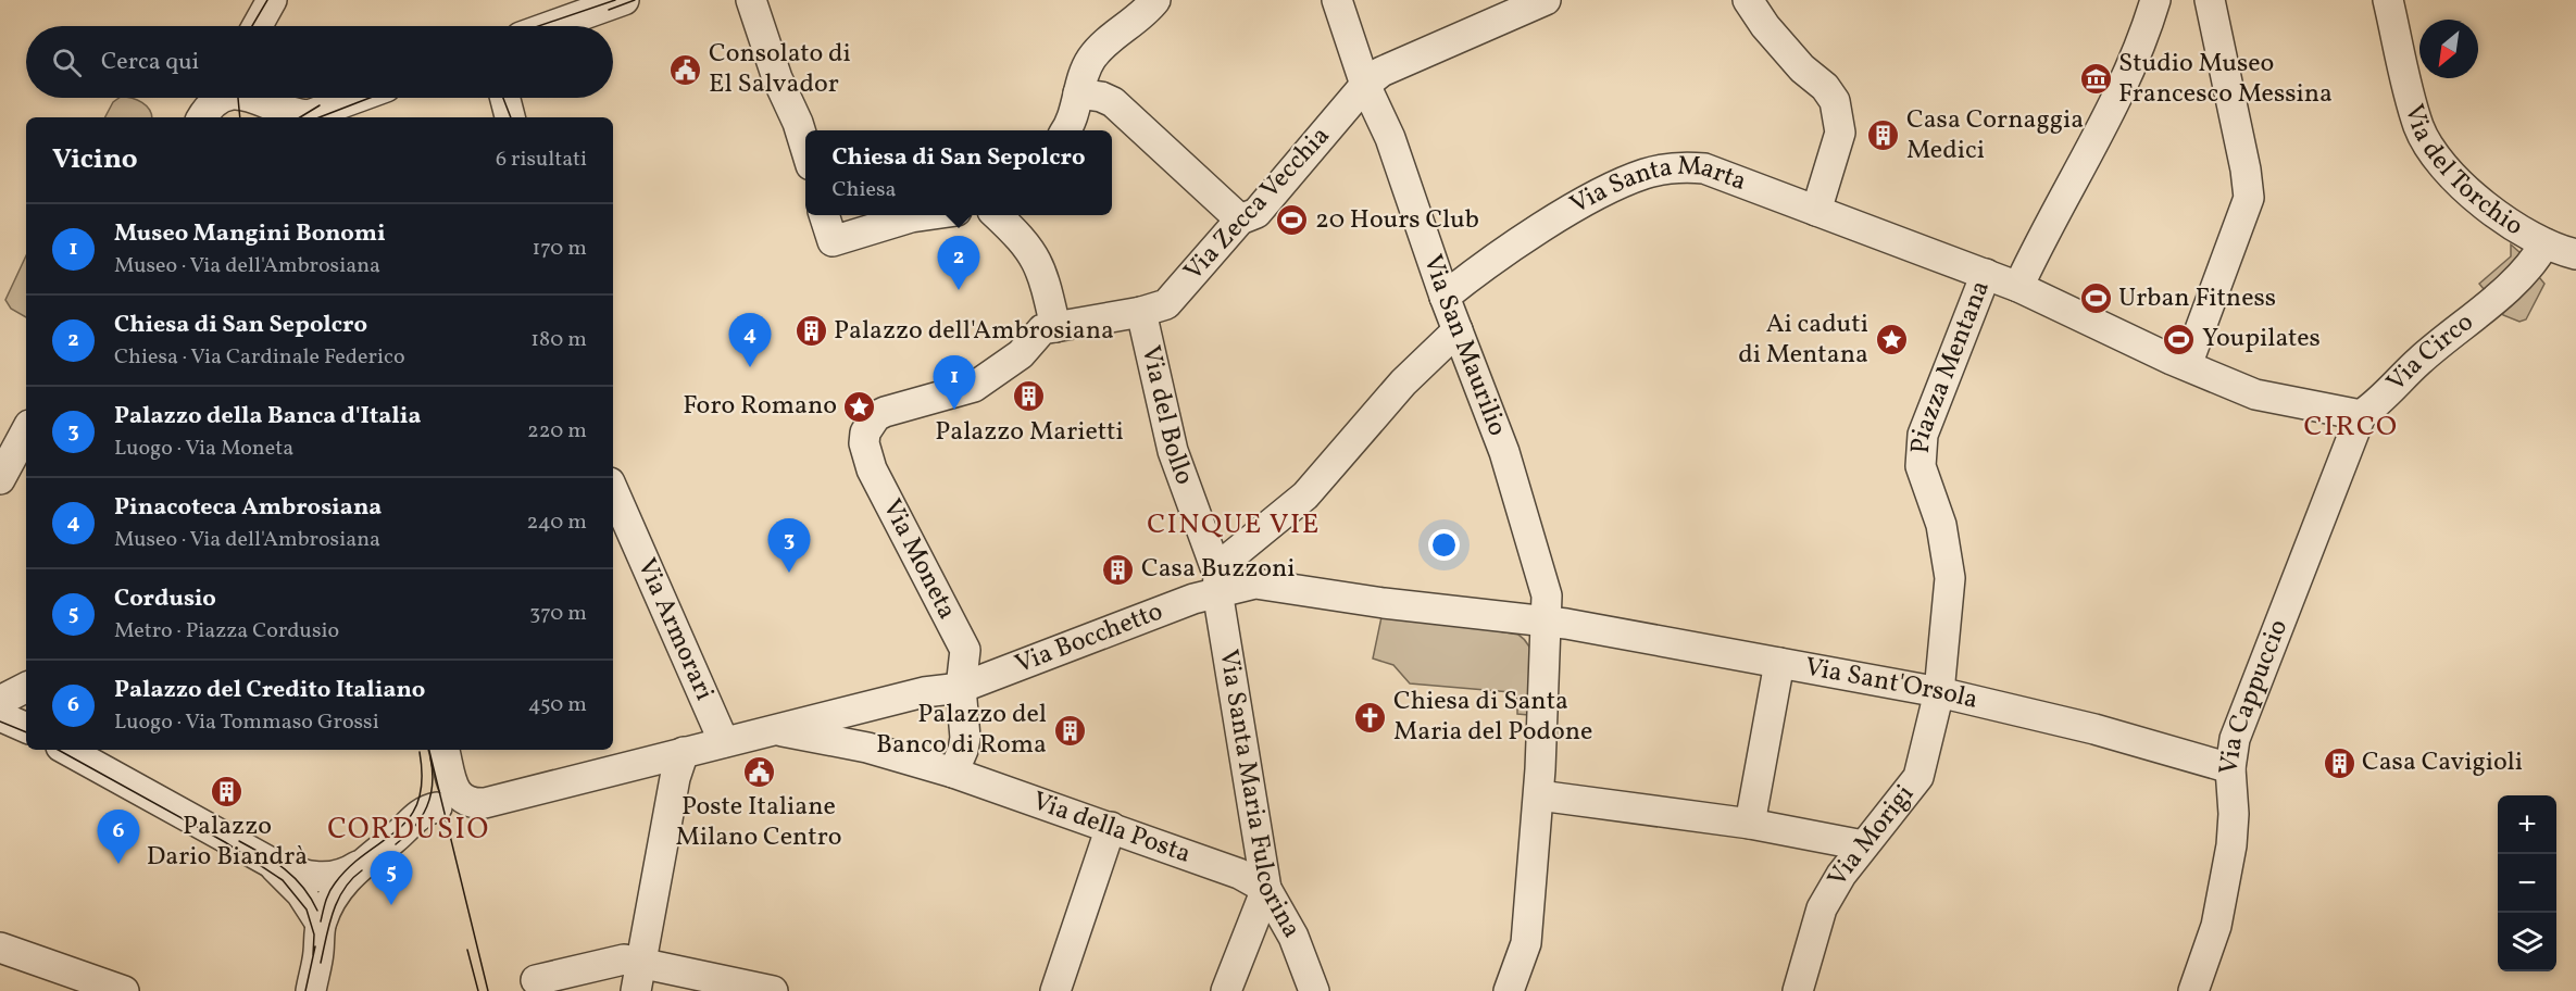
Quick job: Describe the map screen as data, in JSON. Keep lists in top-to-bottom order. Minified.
{"streets":{"street":["Via del Torchio","Via Santa Marta","Via Zecca Vecchia","Via San Maurilio","Via Circo","Piazza Mentana","Via del Bollo","Via Moneta","Via Armorari","Via Bocchetto","Via Sant'Orsola","Via Cappuccio","Via Santa Maria Fulcorina","Via della Posta","Via Morigi"]},"crossings":[["Via del Torchio","Via Circo"],["Via Santa Marta","Via San Maurilio"],["Via Santa Marta","Piazza Mentana"],["Via Zecca Vecchia","Via San Maurilio"],["Via Zecca Vecchia","Via del Bollo"],["Via Zecca Vecchia","Via Moneta"],["Via San Maurilio","Via Sant'Orsola"],["Via Circo","Via Cappuccio"],["Piazza Mentana","Via Morigi"],["Via del Bollo","Via Bocchetto"],["Via del Bollo","Via Santa Maria Fulcorina"],["Via Moneta","Via Bocchetto"],["Via Moneta","Via della Posta"],["Via Armorari","Via Bocchetto"],["Via Bocchetto","Via Sant'Orsola"],["Via Bocchetto","Via Santa Maria Fulcorina"],["Via Bocchetto","Via della Posta"],["Via Sant'Orsola","Via Cappuccio"],["Via Sant'Orsola","Via Morigi"],["Via Santa Maria Fulcorina","Via della Posta"]],"districts":["CIRCO","CINQUE VIE","CORDUSIO"],"places":{"public building":["Consolato di El Salvador","Poste Italiane Milano Centro"],"museum":["Studio Museo Francesco Messina"],"building":["Casa Cornaggia Medici","Palazzo dell'Ambrosiana","Palazzo Marietti","Casa Buzzoni","Palazzo del Banco di Roma","Casa Cavigioli","Palazzo Dario Biandrà"],"sports":["20 Hours Club","Urban Fitness","Youpilates"],"place":["Ai caduti di Mentana","Foro Romano"],"church":["Chiesa di Santa Maria del Podone"]},"north":"bottom left","page":{"search":"Cerca qui","heading":["Vicino","6 risultati"],"popup":["Chiesa di San Sepolcro","Chiesa"],"list":[{"mark":"1","name":"Museo Mangini Bonomi","note":"Museo · Via dell'Ambrosiana","value":"170 m"},{"mark":"2","name":"Chiesa di San Sepolcro","note":"Chiesa · Via Cardinale Federico","value":"180 m"},{"mark":"3","name":"Palazzo della Banca d'Italia","note":"Luogo · Via Moneta","value":"220 m"},{"mark":"4","name":"Pinacoteca Ambrosiana","note":"Museo · Via dell'Ambrosiana","value":"240 m"},{"mark":"5","name":"Cordusio","note":"Metro · Piazza Cordusio","value":"370 m"},{"mark":"6","name":"Palazzo del Credito Italiano","note":"Luogo · Via Tommaso Grossi","value":"450 m"}],"pins":["2","4","1","3","6","5"],"map_buttons":["+","−"]}}
